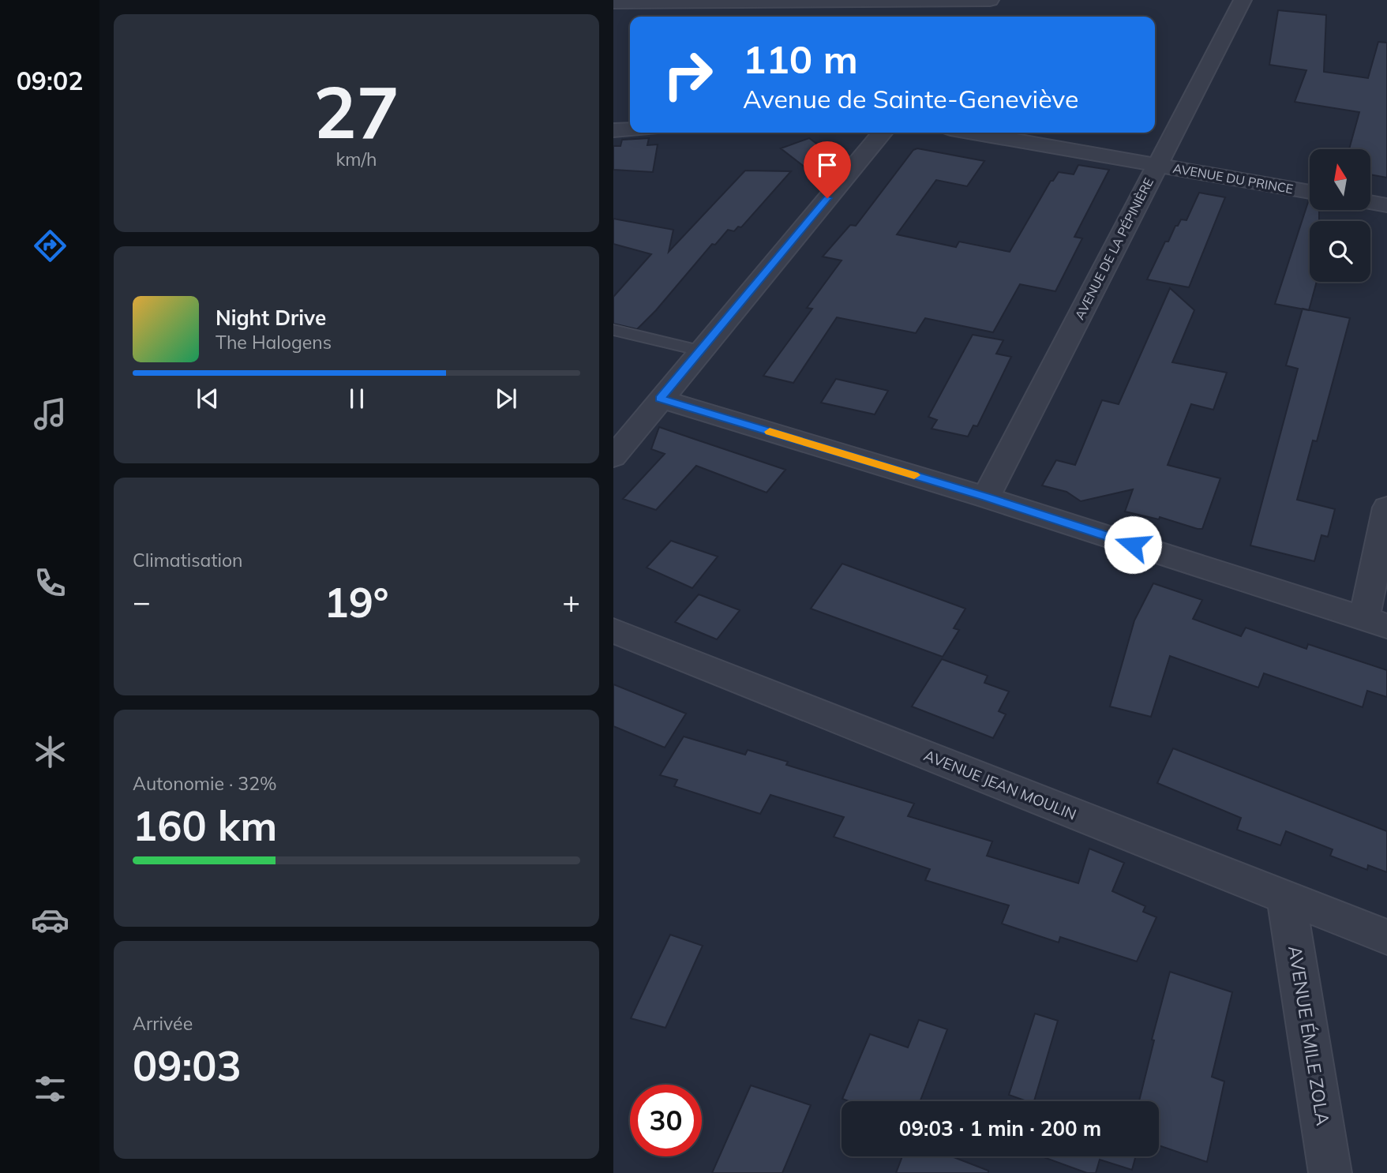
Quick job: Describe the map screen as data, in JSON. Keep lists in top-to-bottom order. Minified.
{"streets":{"street":["AVENUE DU PRINCE","AVENUE DE LA PÉPINIÈRE","AVENUE JEAN MOULIN","AVENUE ÉMILE ZOLA"]},"crossings":[["AVENUE DU PRINCE","AVENUE DE LA PÉPINIÈRE"],["AVENUE JEAN MOULIN","AVENUE ÉMILE ZOLA"]],"north":"top","page":{"tabs":"09:02","tile":[["27","km/h"],"Climatisation",["Autonomie · 32%","160 km"],["Arrivée","09:03"]],"turn":["110 m","Avenue de Sainte-Geneviève"],"song":["Night Drive","The Halogens"],"heat":["−","19°","+"],"limit":"30","trip":"09:03 · 1 min · 200 m"}}
